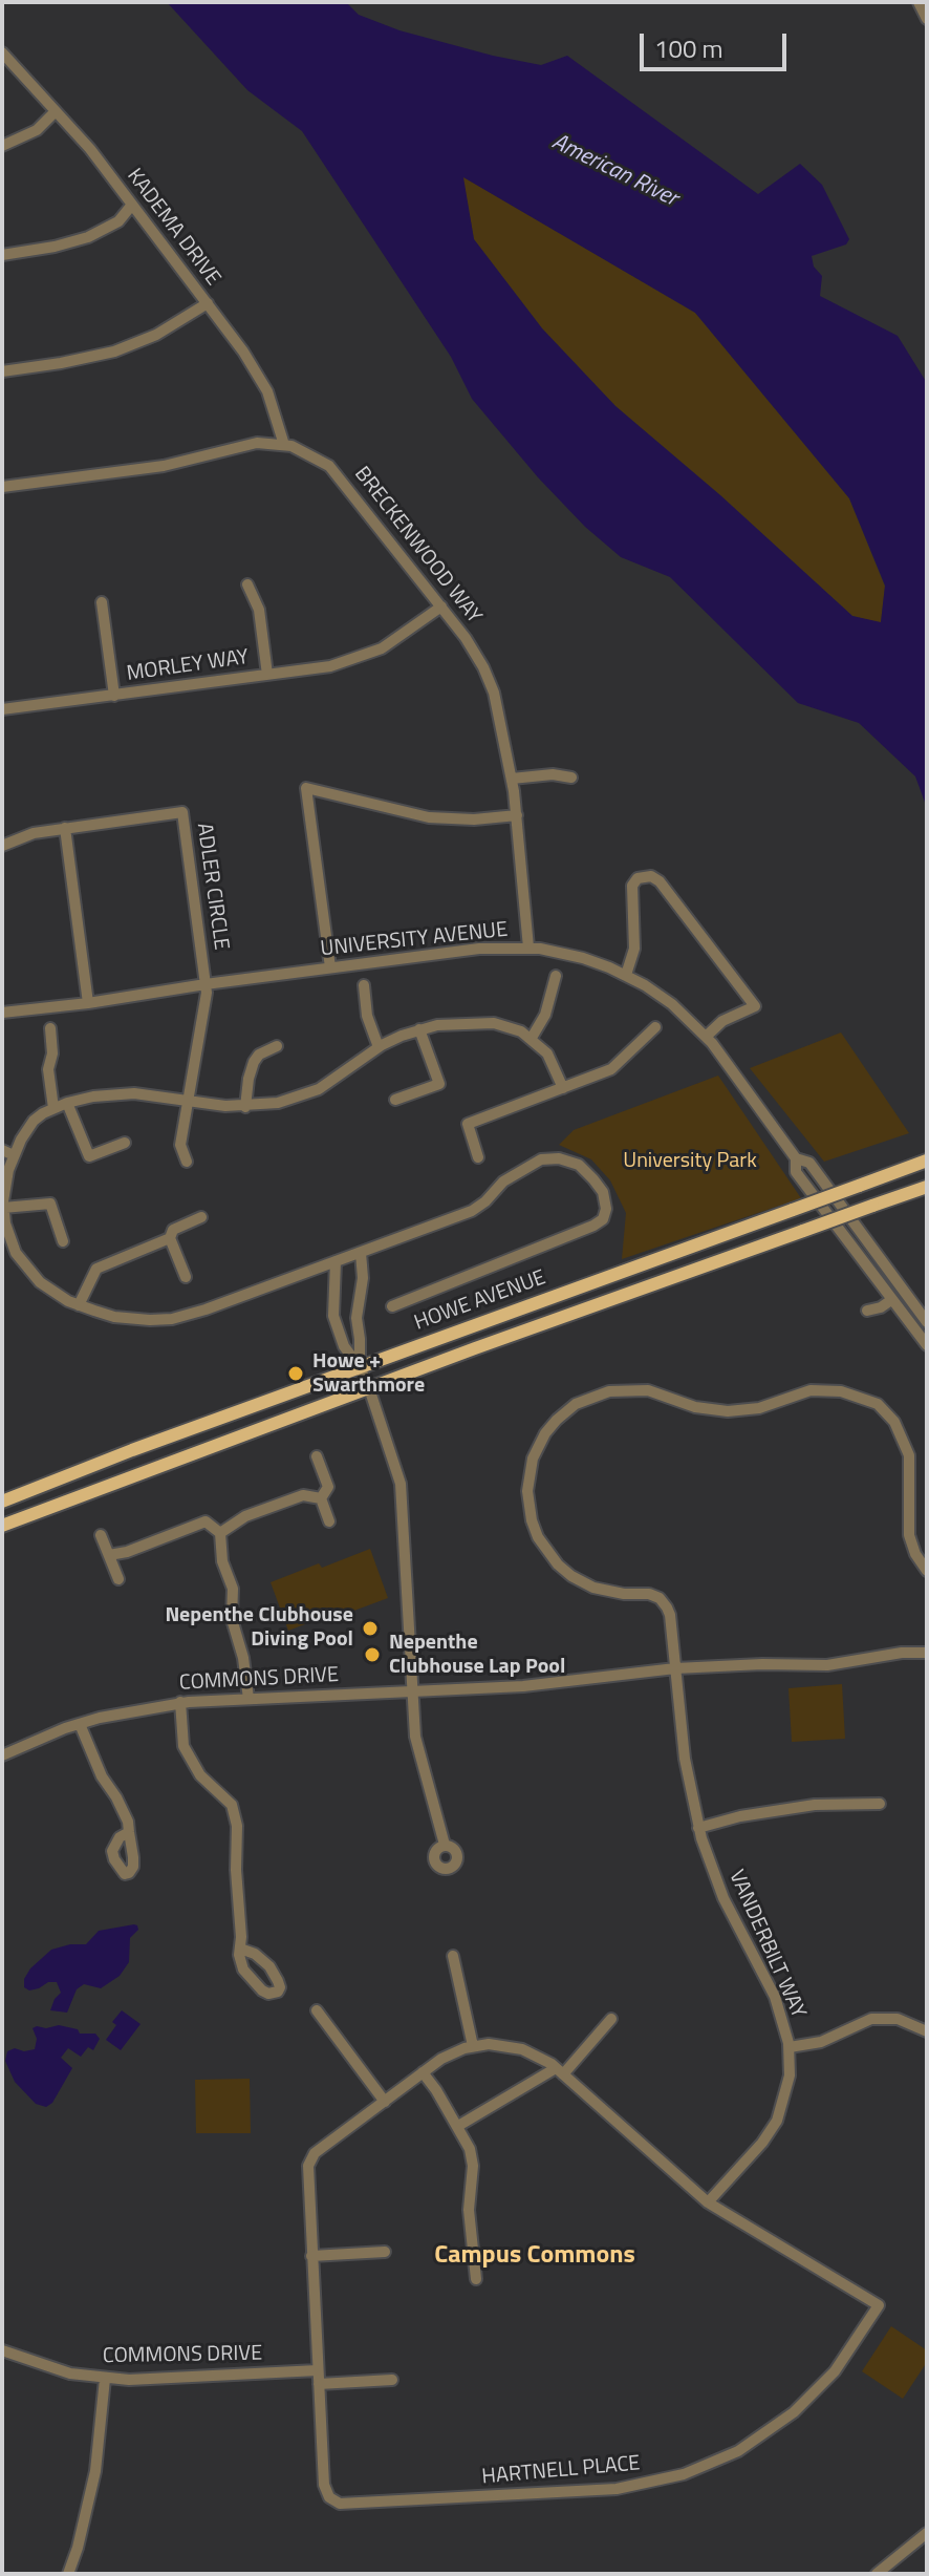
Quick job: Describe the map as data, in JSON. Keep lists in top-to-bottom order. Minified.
{"streets":{"main road":["HOWE AVENUE"],"street":["KADEMA DRIVE","BRECKENWOOD WAY","MORLEY WAY","ADLER CIRCLE","UNIVERSITY AVENUE","COMMONS DRIVE","VANDERBILT WAY","HARTNELL PLACE"]},"crossings":[["KADEMA DRIVE","BRECKENWOOD WAY"],["BRECKENWOOD WAY","MORLEY WAY"],["BRECKENWOOD WAY","UNIVERSITY AVENUE"],["ADLER CIRCLE","UNIVERSITY AVENUE"],["COMMONS DRIVE","VANDERBILT WAY"],["COMMONS DRIVE","HARTNELL PLACE"],["VANDERBILT WAY","HARTNELL PLACE"]],"districts":["Campus Commons"],"water":["American River"],"parks":["University Park"],"places":["Howe + Swarthmore","Nepenthe Clubhouse Diving Pool","Nepenthe Clubhouse Lap Pool"],"scale_bar":"100 m"}
